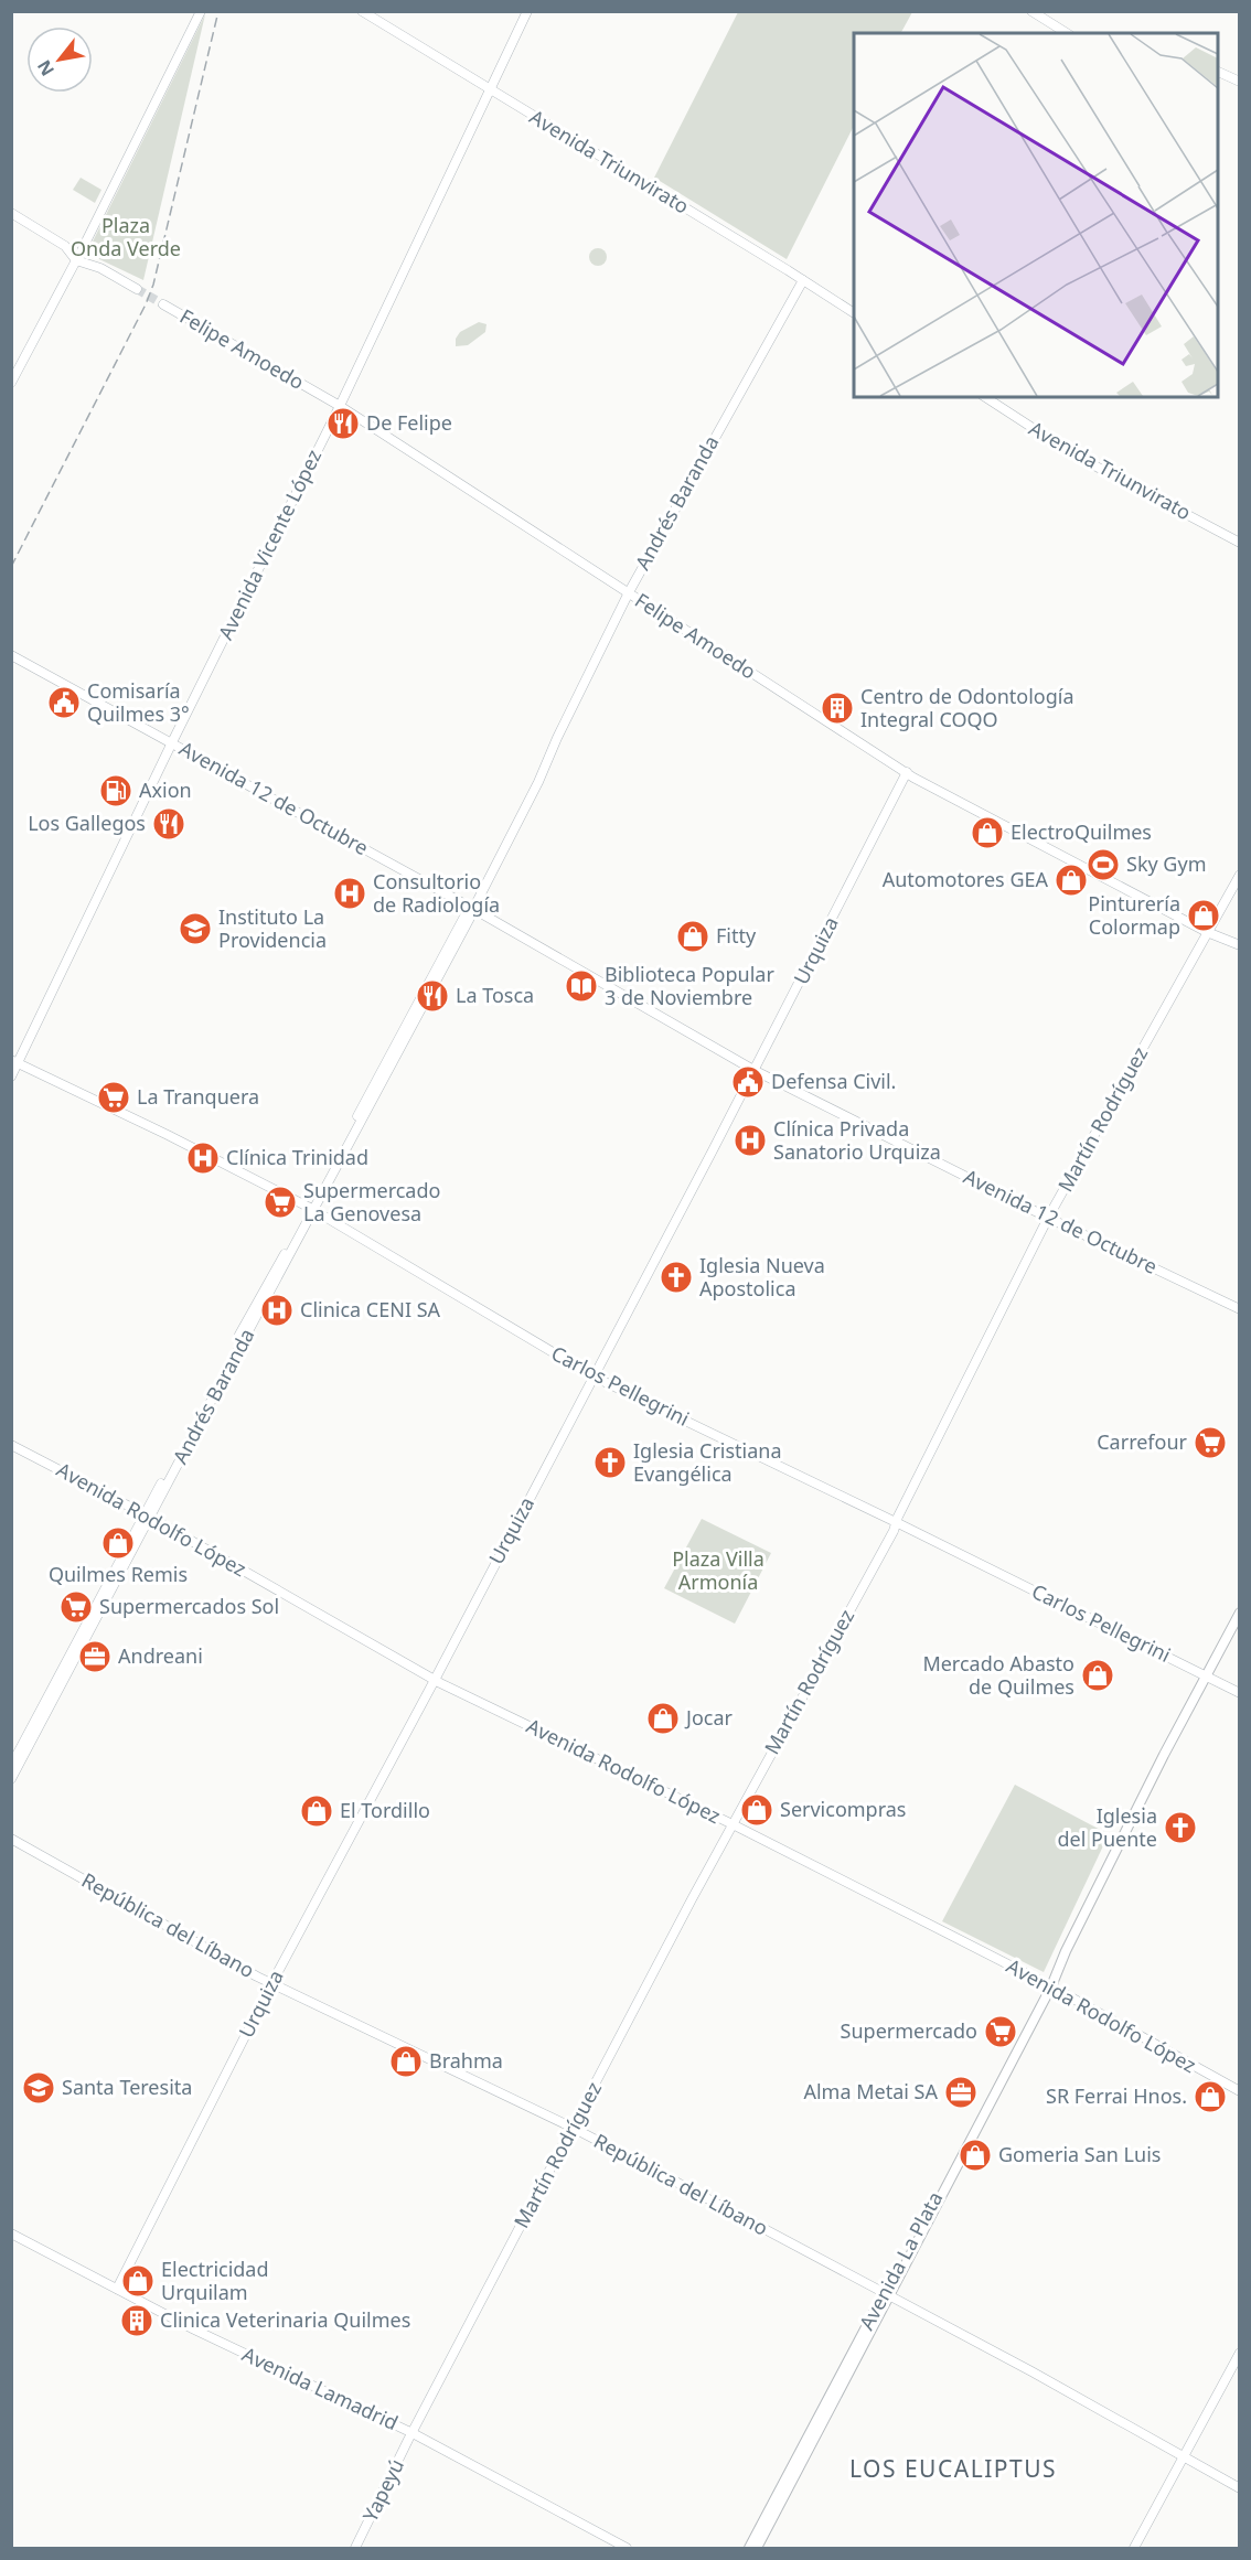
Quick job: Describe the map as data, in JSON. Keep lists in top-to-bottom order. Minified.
{"streets":{"main road":["Avenida La Plata"],"street":["Avenida Triunvirato","Felipe Amoedo","Andrés Baranda","Avenida Vicente López","Avenida 12 de Octubre","Urquiza","Martín Rodríguez","Carlos Pellegrini","Avenida Rodolfo López","República del Líbano","Avenida Lamadrid","Yapeyú"]},"crossings":[["Avenida Triunvirato","Andrés Baranda"],["Avenida Triunvirato","Avenida Vicente López"],["Felipe Amoedo","Andrés Baranda"],["Felipe Amoedo","Avenida Vicente López"],["Felipe Amoedo","Urquiza"],["Felipe Amoedo","Martín Rodríguez"],["Andrés Baranda","Avenida 12 de Octubre"],["Andrés Baranda","Carlos Pellegrini"],["Andrés Baranda","Avenida Rodolfo López"],["Avenida Vicente López","Avenida 12 de Octubre"],["Avenida Vicente López","Carlos Pellegrini"],["Avenida 12 de Octubre","Urquiza"],["Avenida 12 de Octubre","Martín Rodríguez"],["Urquiza","Carlos Pellegrini"],["Urquiza","Avenida Rodolfo López"],["Urquiza","República del Líbano"],["Urquiza","Avenida Lamadrid"],["Martín Rodríguez","Carlos Pellegrini"],["Martín Rodríguez","Avenida Rodolfo López"],["Martín Rodríguez","República del Líbano"],["Martín Rodríguez","Avenida Lamadrid"],["Martín Rodríguez","Yapeyú"],["Carlos Pellegrini","Avenida La Plata"],["Avenida Rodolfo López","Avenida La Plata"],["República del Líbano","Avenida La Plata"],["Avenida Lamadrid","Yapeyú"]],"districts":["LOS EUCALIPTUS"],"parks":["Plaza Onda Verde","Plaza Villa Armonía"],"places":{"restaurant":["De Felipe","Los Gallegos","La Tosca"],"public building":["Comisaría Quilmes 3°","Defensa Civil."],"building":["Centro de Odontología Integral COQO","Clinica Veterinaria Quilmes"],"fuel station":["Axion"],"shop":["ElectroQuilmes","Automotores GEA","Pinturería Colormap","Fitty","Quilmes Remis","Mercado Abasto de Quilmes","Jocar","Servicompras","El Tordillo","Brahma","SR Ferrai Hnos.","Gomeria San Luis","Electricidad Urquilam"],"sports":["Sky Gym"],"hospital":["Consultorio de Radiología","Clínica Privada Sanatorio Urquiza","Clínica Trinidad","Clinica CENI SA"],"school or university":["Instituto La Providencia","Santa Teresita"],"library":["Biblioteca Popular 3 de Noviembre"],"supermarket":["La Tranquera","Supermercado La Genovesa","Carrefour","Supermercados Sol","Supermercado"],"church":["Iglesia Nueva Apostolica","Iglesia Cristiana Evangélica","Iglesia del Puente"],"office":["Andreani","Alma Metai SA"]},"north":"bottom left"}
